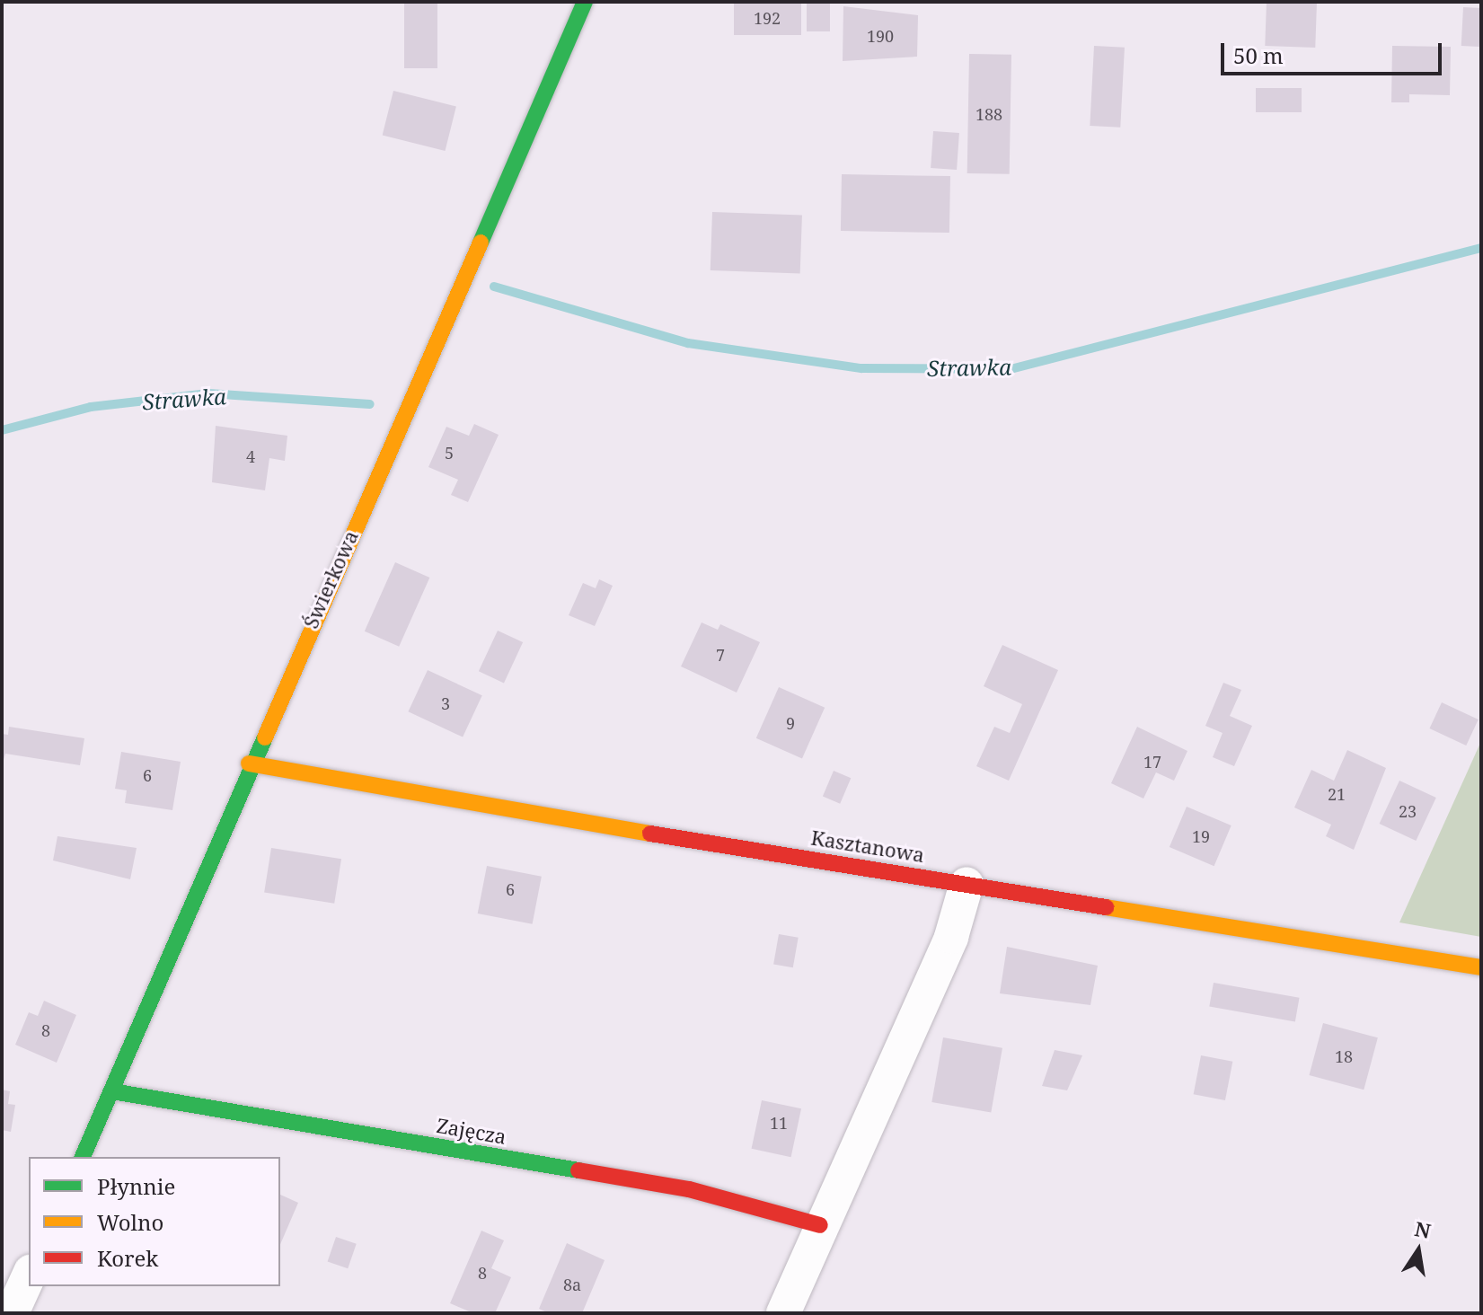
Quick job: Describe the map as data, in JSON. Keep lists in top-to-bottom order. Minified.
{"streets":{"street":["Świerkowa","Kasztanowa","Zajęcza"]},"crossings":[["Świerkowa","Kasztanowa"],["Świerkowa","Zajęcza"]],"water":["Strawka"],"house_numbers":["192","190","188","5","4","7","3","9","17","6","21","23","19","6","8","18","11","8","8a"],"legend":["Płynnie","Wolno","Korek"],"scale_bar":"50 m","north":"top"}
